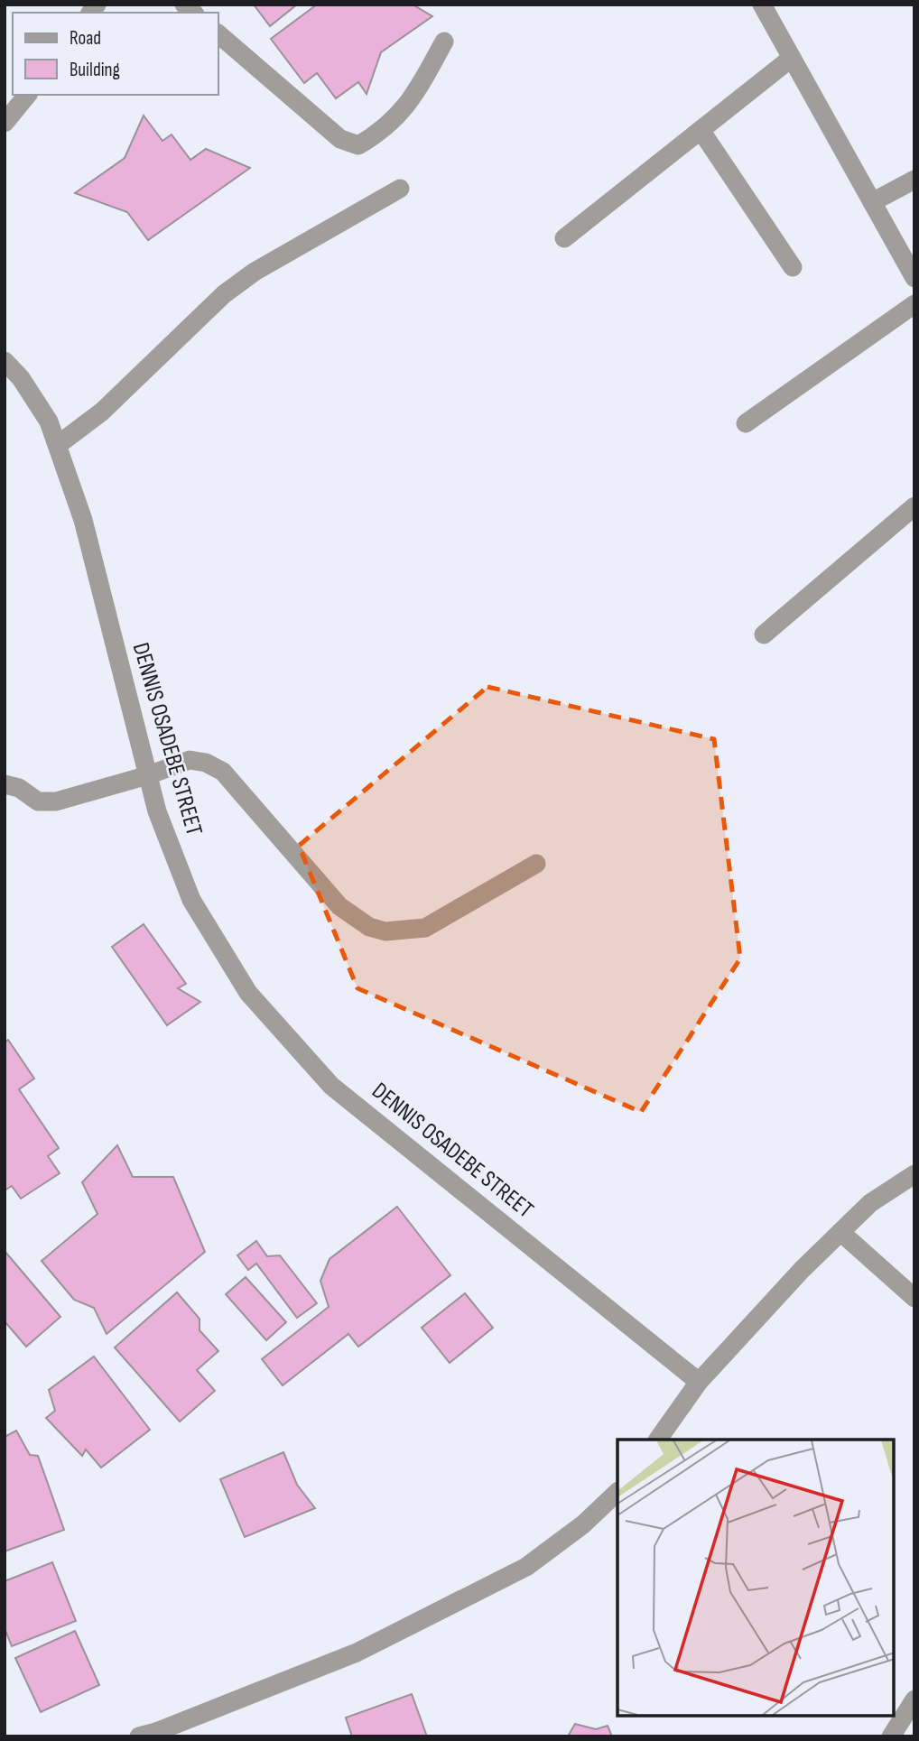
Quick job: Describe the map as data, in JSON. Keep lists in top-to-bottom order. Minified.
{"streets":{"street":["DENNIS OSADEBE STREET"]},"legend":["Road","Building"]}
